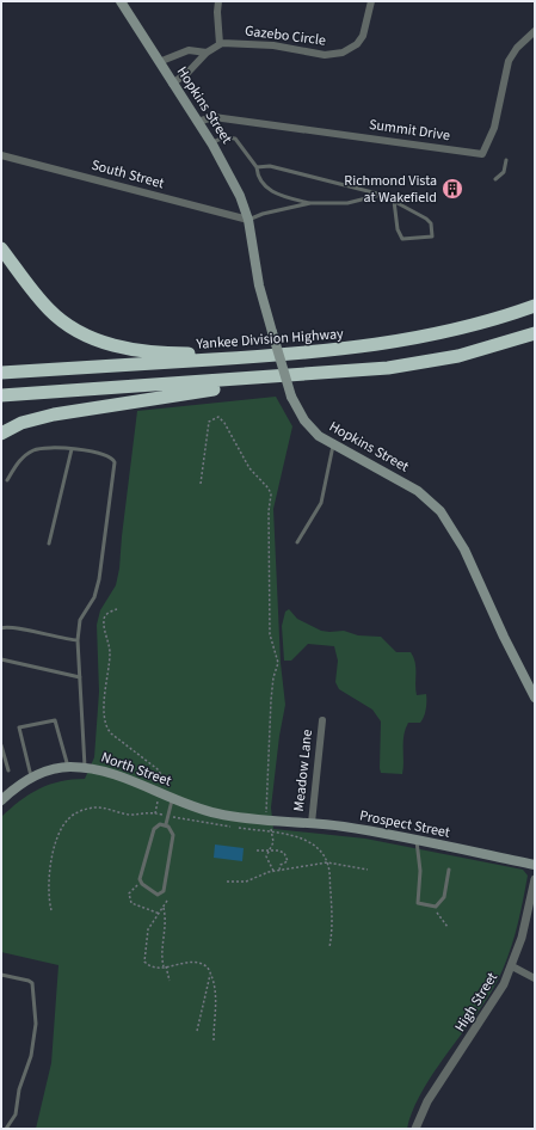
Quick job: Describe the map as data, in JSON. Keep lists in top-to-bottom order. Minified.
{"streets":{"highway":["Yankee Division Highway"],"main road":["Hopkins Street","North Street","Prospect Street"],"street":["Gazebo Circle","Summit Drive","South Street","Meadow Lane","High Street"]},"crossings":[["Hopkins Street","Summit Drive"],["Hopkins Street","South Street"],["North Street","Prospect Street"],["Meadow Lane","Prospect Street"]],"places":{"building":["Richmond Vista at Wakefield"]}}
